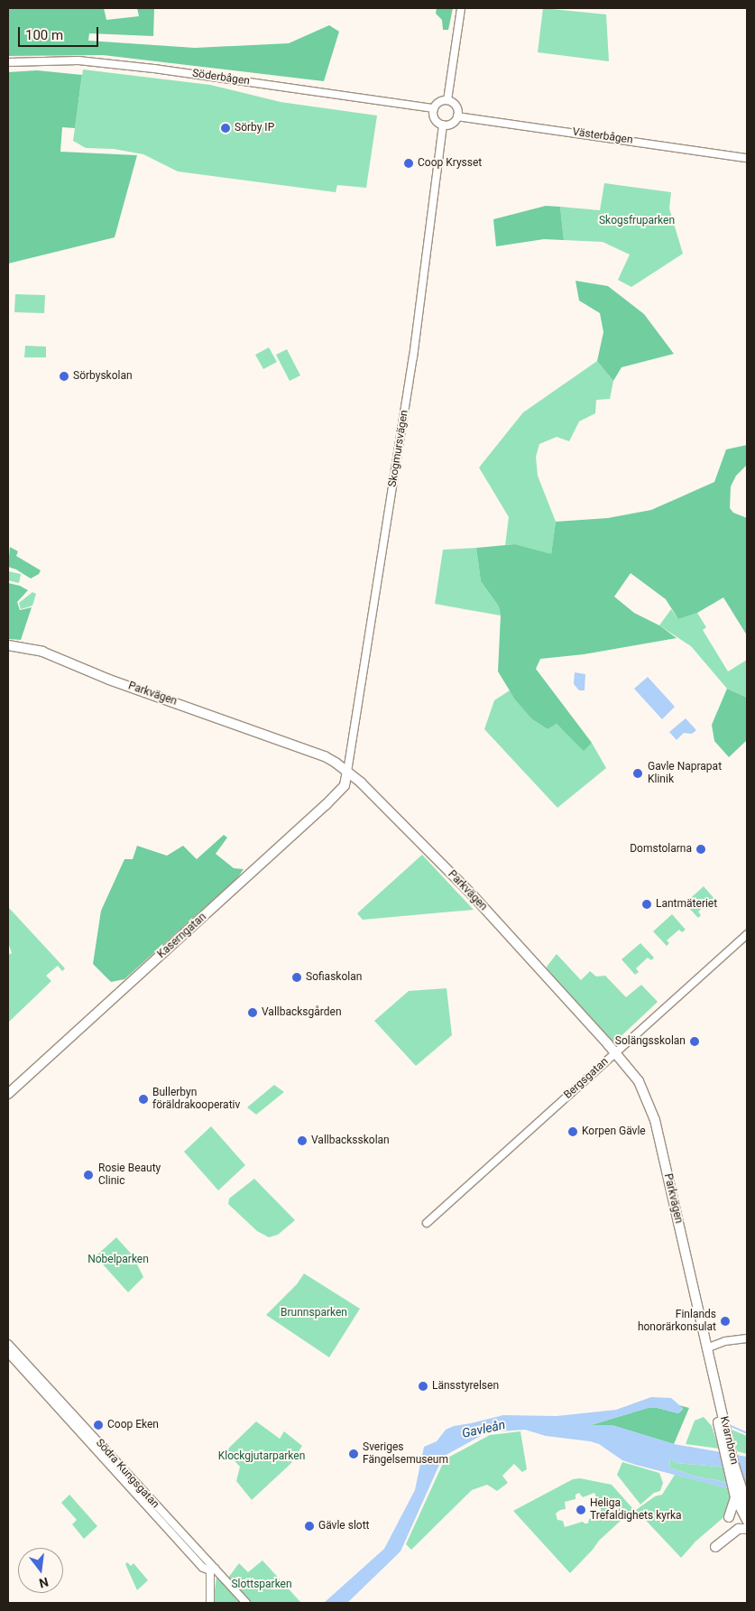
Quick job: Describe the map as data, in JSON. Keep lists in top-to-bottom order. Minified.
{"streets":{"main road":["Parkvägen","Kaserngatan","Kvarnbron"],"street":["Söderbågen","Västerbågen","Skogmursvägen","Bergsgatan","Södra Kungsgatan"]},"crossings":[["Söderbågen","Västerbågen"],["Söderbågen","Skogmursvägen"],["Västerbågen","Skogmursvägen"],["Skogmursvägen","Parkvägen"],["Skogmursvägen","Kaserngatan"],["Parkvägen","Kaserngatan"],["Parkvägen","Bergsgatan"],["Parkvägen","Kvarnbron"]],"water":["Gavleån"],"parks":["Skogsfruparken","Nobelparken","Brunnsparken","Klockgjutarparken","Slottsparken"],"places":["Sörby IP","Coop Krysset","Sörbyskolan","Gavle Naprapat Klinik","Domstolarna","Lantmäteriet","Sofiaskolan","Vallbacksgården","Solängsskolan","Bullerbyn föräldrakooperativ","Korpen Gävle","Vallbacksskolan","Rosie Beauty Clinic","Finlands honorärkonsulat","Länsstyrelsen","Coop Eken","Sveriges Fängelsemuseum","Heliga Trefaldighets kyrka","Gävle slott"],"scale_bar":"100 m","north":"bottom"}
